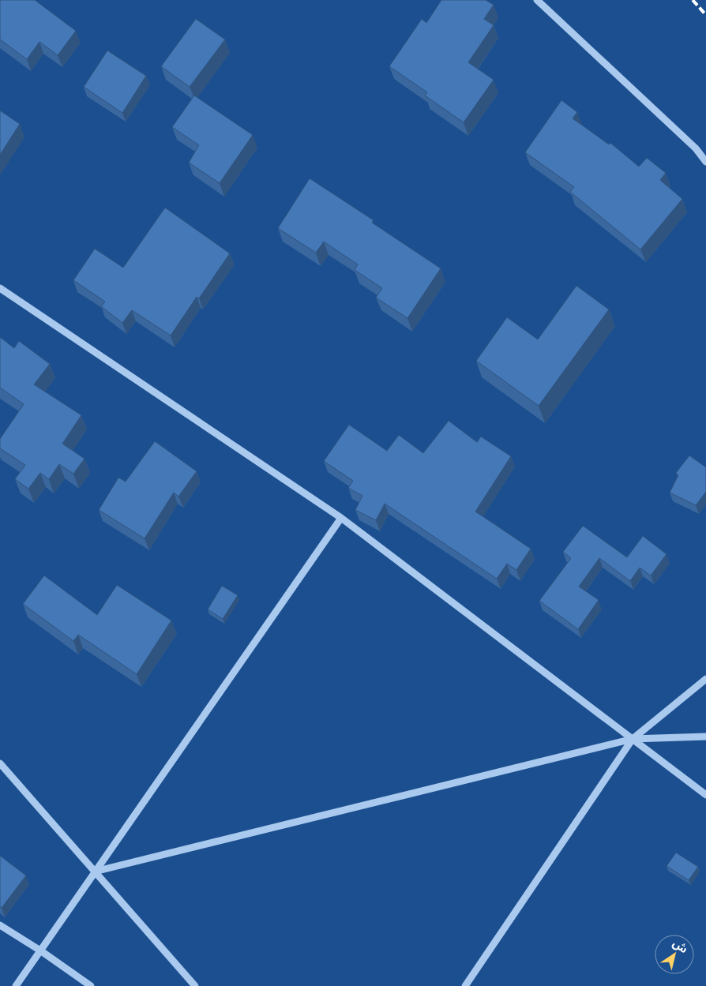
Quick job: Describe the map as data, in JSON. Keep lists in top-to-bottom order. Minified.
{"north":"top right"}
